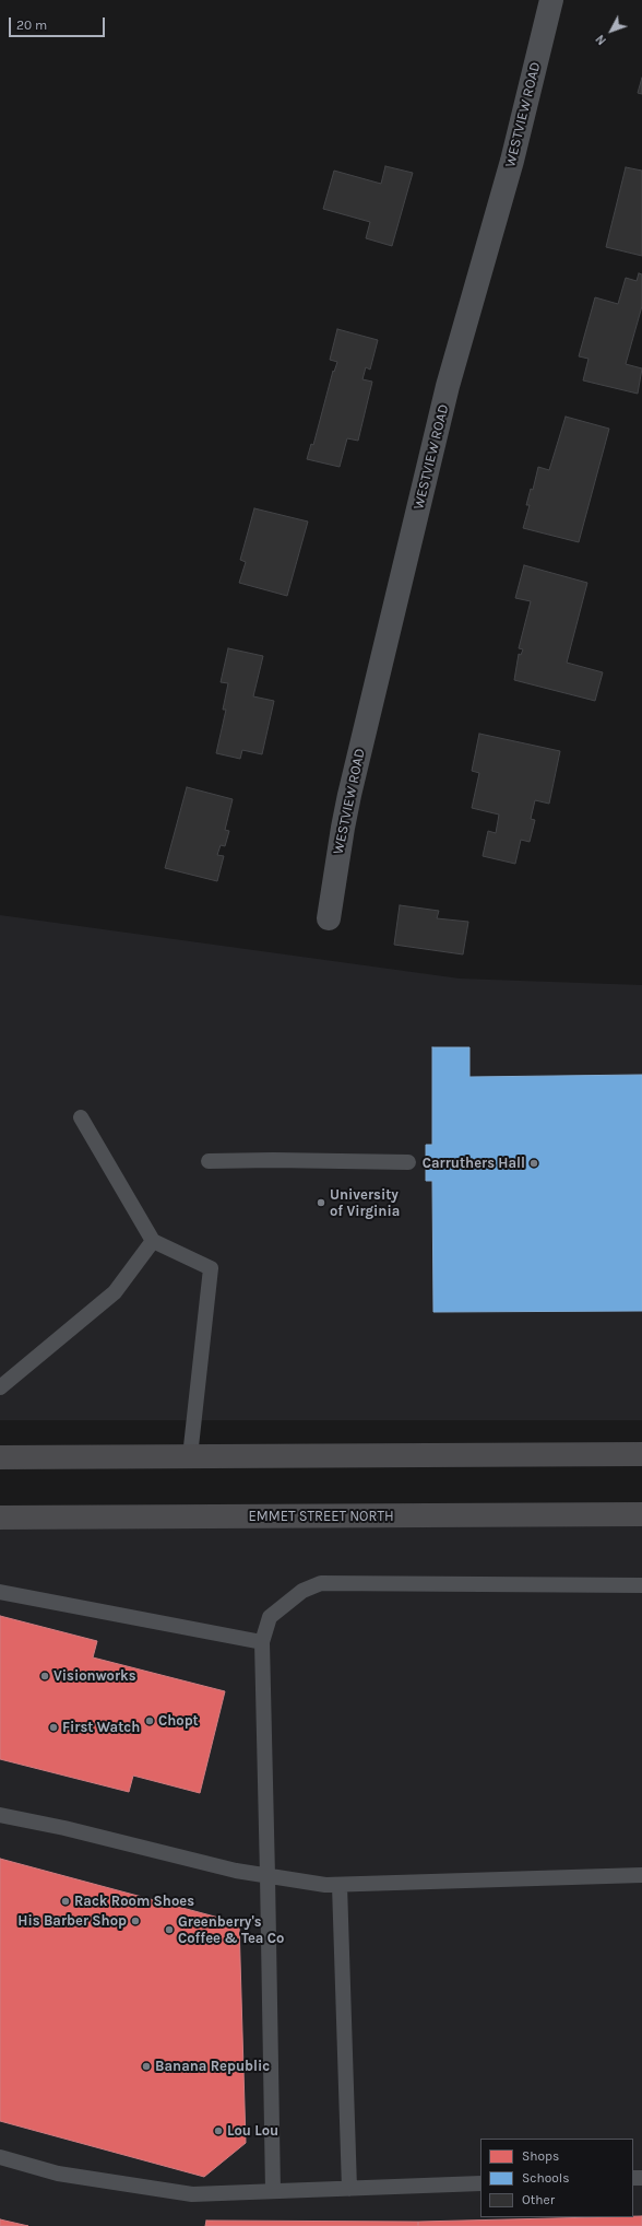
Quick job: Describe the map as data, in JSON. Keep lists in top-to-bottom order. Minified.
{"streets":{"main road":["EMMET STREET NORTH"],"street":["WESTVIEW ROAD"]},"places":["Carruthers Hall","University of Virginia","Visionworks","Chopt","First Watch","Rack Room Shoes","His Barber Shop","Greenberry's Coffee & Tea Co","Banana Republic","Lou Lou"],"legend":["Shops","Schools","Other"],"scale_bar":"20 m","north":"bottom left"}
